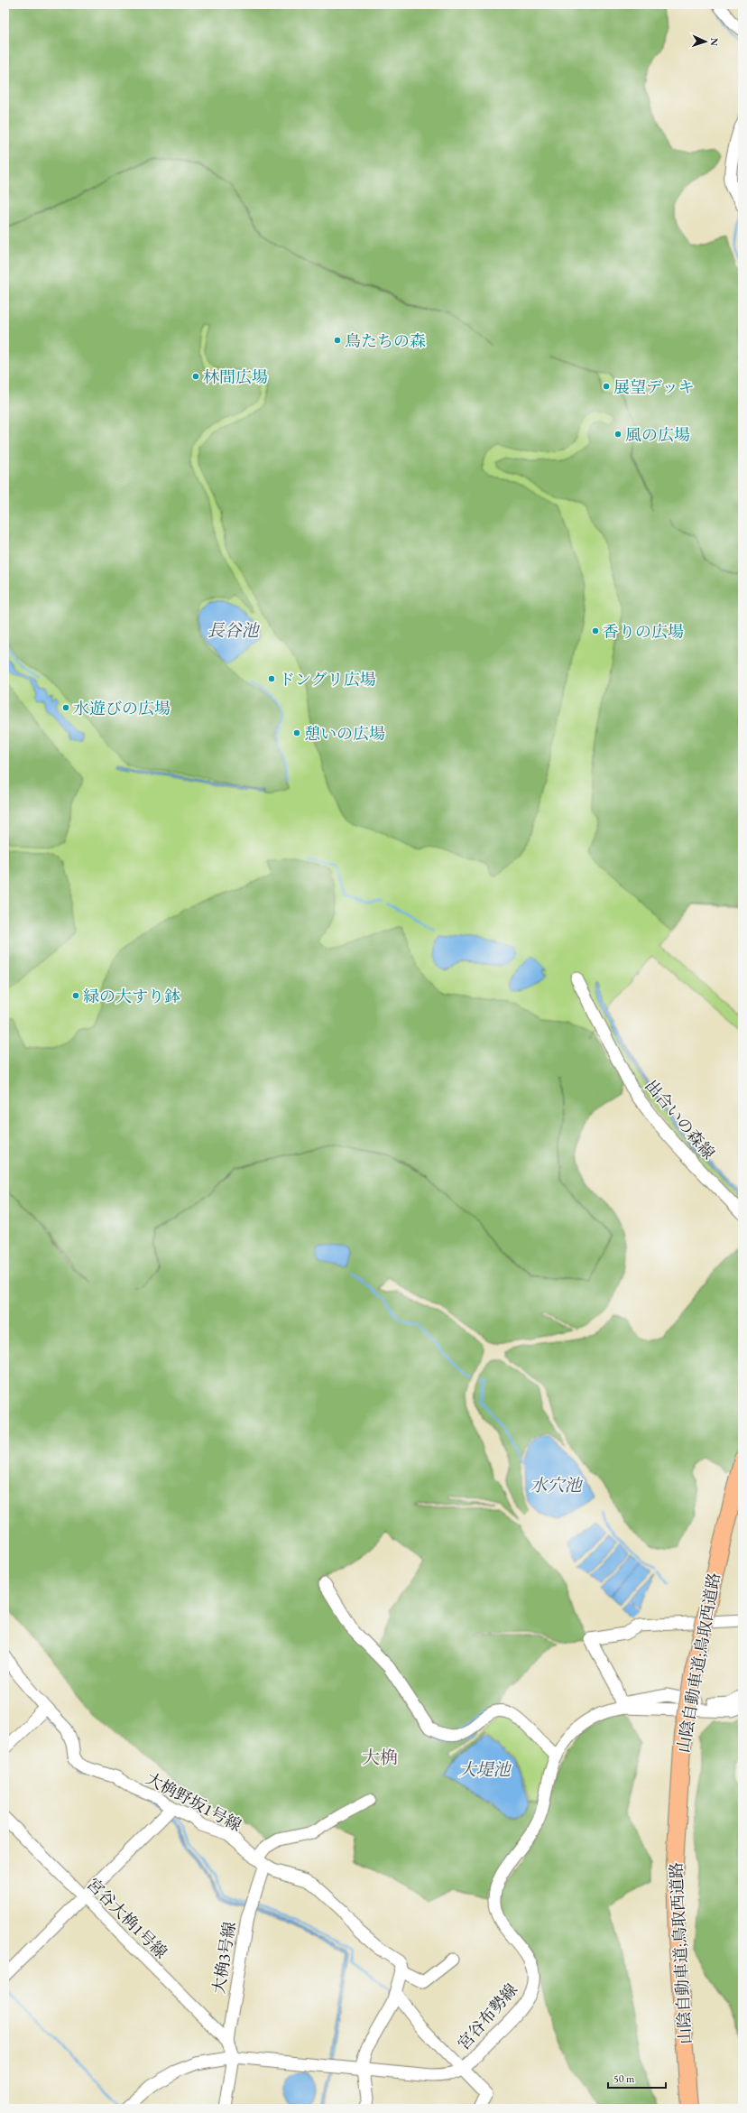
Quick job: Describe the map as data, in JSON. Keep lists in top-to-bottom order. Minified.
{"streets":{"highway":["山陰自動車道;鳥取西道路"],"street":["出合いの森線","大桷野坂1号線","宮谷大桷1号線","大桷3号線","宮谷布勢線"]},"crossings":[["大桷野坂1号線","大桷3号線"],["宮谷大桷1号線","大桷3号線"]],"districts":["大桷"],"water":["長谷池","水穴池","大堤池"],"places":["鳥たちの森","林間広場","展望デッキ","風の広場","香りの広場","ドングリ広場","水遊びの広場","憩いの広場","緑の大すり鉢"],"scale_bar":"50 m","north":"right"}
